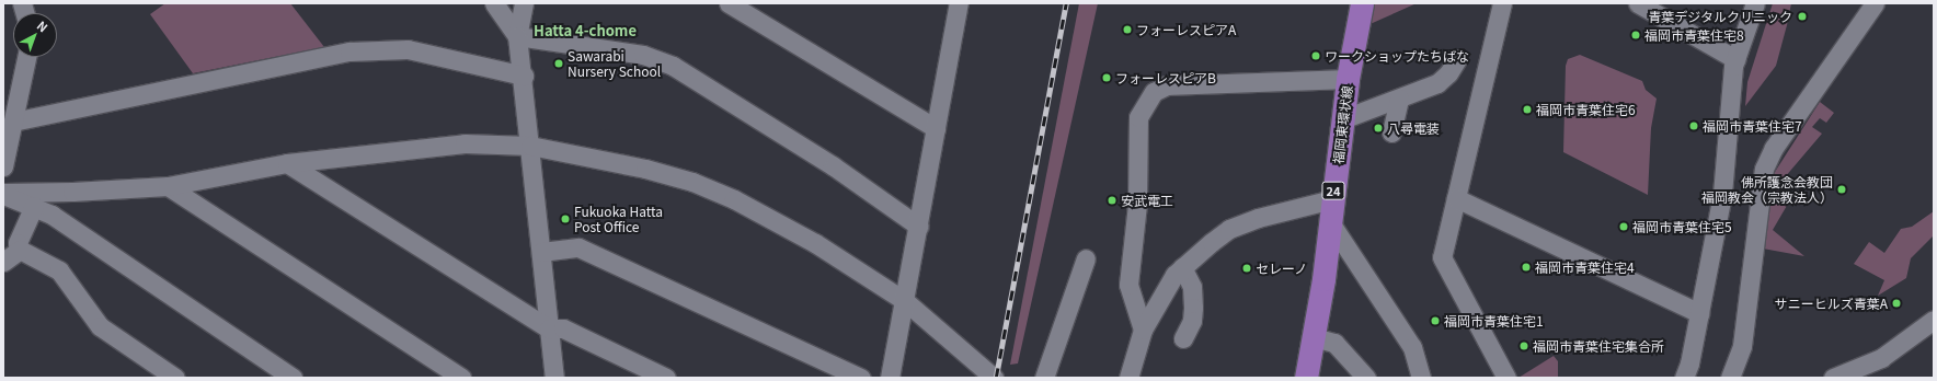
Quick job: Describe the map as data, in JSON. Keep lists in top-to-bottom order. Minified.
{"streets":{"main road":["福岡東環状線","24"]},"districts":["Hatta 4-chome"],"places":["青葉デジタルクリニック","フォーレスピアA","福岡市青葉住宅8","ワークショップたちばな","Sawarabi Nursery School","フォーレスピアB","福岡市青葉住宅6","福岡市青葉住宅7","八尋電装","佛所護念会教団 福岡教会（宗教法人）","安武電工","Fukuoka Hatta Post Office","福岡市青葉住宅5","福岡市青葉住宅4","セレーノ","サニーヒルズ青葉A","福岡市青葉住宅1","福岡市青葉住宅集合所"],"north":"top right"}
